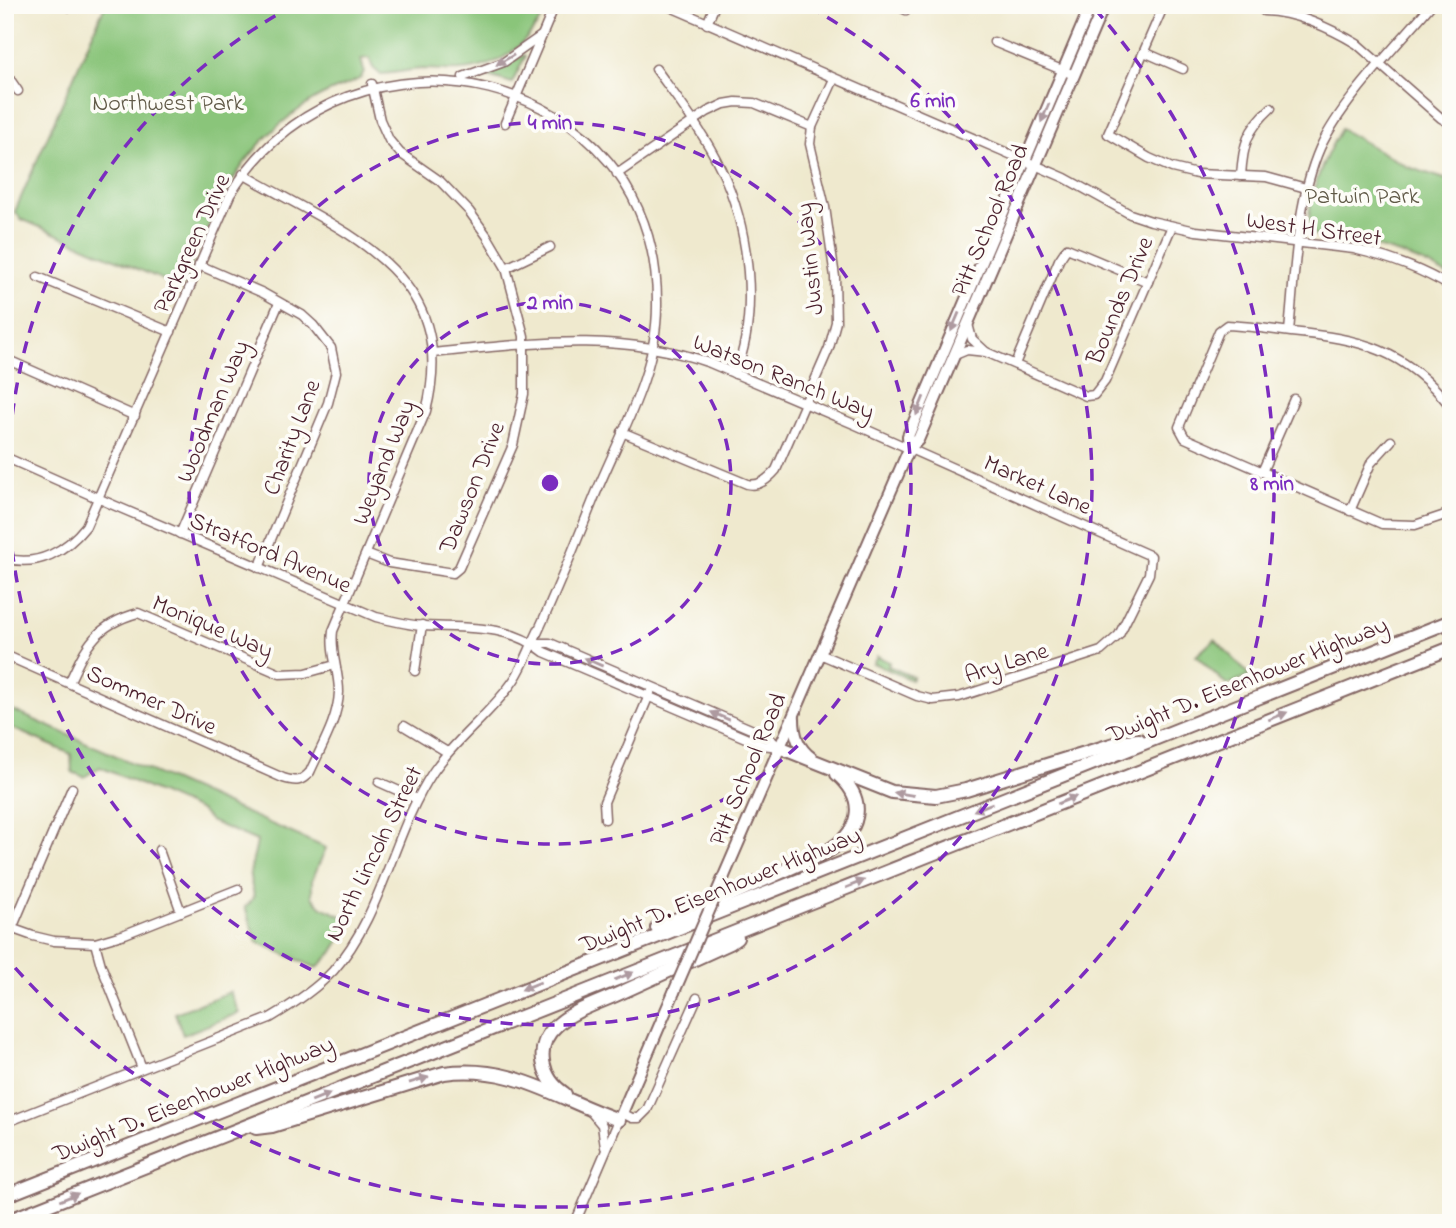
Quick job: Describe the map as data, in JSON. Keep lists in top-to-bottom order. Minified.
{"streets":{"highway":["Dwight D. Eisenhower Highway"],"main road":["Pitt School Road"],"street":["West H Street","Parkgreen Drive","Justin Way","Bounds Drive","Watson Ranch Way","Woodman Way","Charity Lane","Weyand Way","Market Lane","Dawson Drive","Stratford Avenue","Monique Way","Ary Lane","Sommer Drive","North Lincoln Street"]},"crossings":[["Pitt School Road","West H Street"],["Pitt School Road","Bounds Drive"],["Pitt School Road","Watson Ranch Way"],["Pitt School Road","Market Lane"],["Pitt School Road","Stratford Avenue"],["Pitt School Road","Ary Lane"],["West H Street","Justin Way"],["West H Street","Bounds Drive"],["Parkgreen Drive","Charity Lane"],["Parkgreen Drive","Weyand Way"],["Parkgreen Drive","Dawson Drive"],["Parkgreen Drive","Stratford Avenue"],["Parkgreen Drive","North Lincoln Street"],["Justin Way","Watson Ranch Way"],["Justin Way","North Lincoln Street"],["Watson Ranch Way","Weyand Way"],["Watson Ranch Way","Market Lane"],["Watson Ranch Way","Dawson Drive"],["Watson Ranch Way","North Lincoln Street"],["Woodman Way","Charity Lane"],["Woodman Way","Stratford Avenue"],["Charity Lane","Stratford Avenue"],["Weyand Way","Dawson Drive"],["Weyand Way","Stratford Avenue"],["Weyand Way","Monique Way"],["Weyand Way","Sommer Drive"],["Market Lane","Ary Lane"],["Stratford Avenue","North Lincoln Street"],["Monique Way","Sommer Drive"]],"parks":["Northwest Park","Patwin Park"],"rings":["6 min","4 min","2 min","8 min"]}
